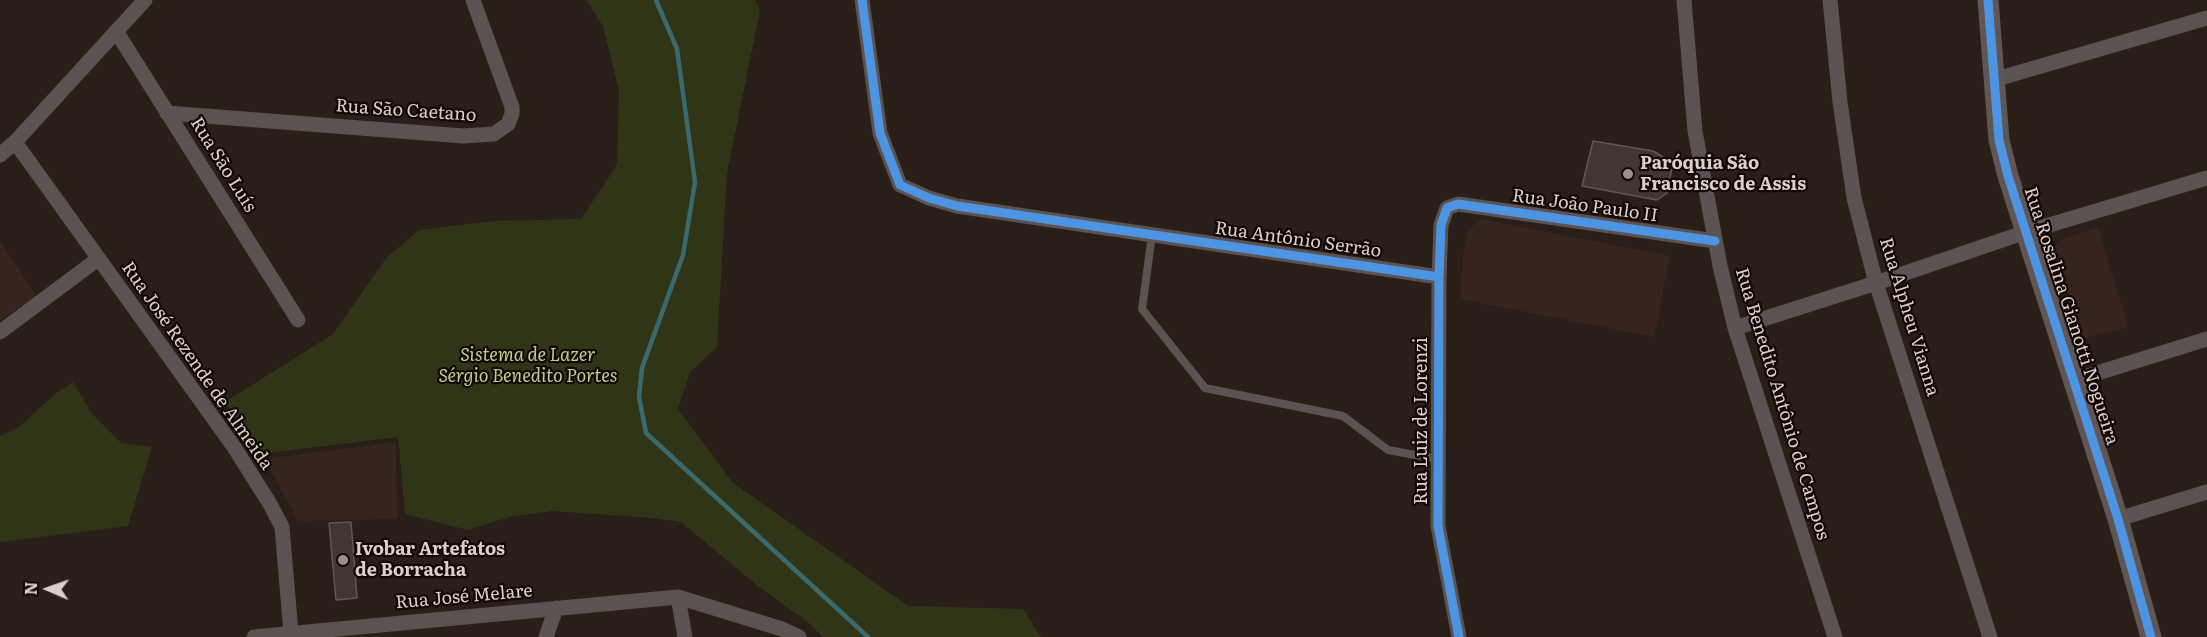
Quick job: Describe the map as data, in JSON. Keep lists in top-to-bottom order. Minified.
{"streets":{"street":["Rua São Caetano","Rua São Luís","Rua João Paulo II","Rua Antônio Serrão","Rua Rosalina Gianotti Nogueira","Rua Alpheu Vianna","Rua José Rezende de Almeida","Rua Benedito Antônio de Campos","Rua Luiz de Lorenzi","Rua José Melare"]},"crossings":[["Rua São Caetano","Rua São Luís"],["Rua João Paulo II","Rua Benedito Antônio de Campos"],["Rua João Paulo II","Rua Luiz de Lorenzi"],["Rua Antônio Serrão","Rua Luiz de Lorenzi"],["Rua José Rezende de Almeida","Rua José Melare"]],"parks":["Sistema de Lazer Sérgio Benedito Portes"],"places":["Paróquia São Francisco de Assis","Ivobar Artefatos de Borracha"],"north":"left"}
